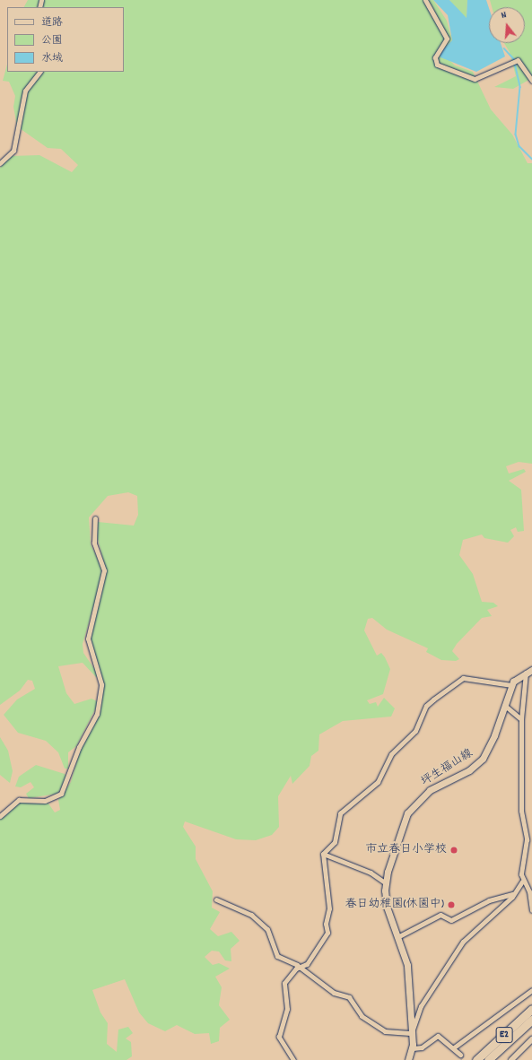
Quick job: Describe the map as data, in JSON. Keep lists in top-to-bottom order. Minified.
{"streets":{"highway":["E2"],"main road":["坪生福山線"]},"places":["市立春日小学校","春日幼稚園(休園中)"],"legend":["道路","公園","水域"],"north":"top"}
